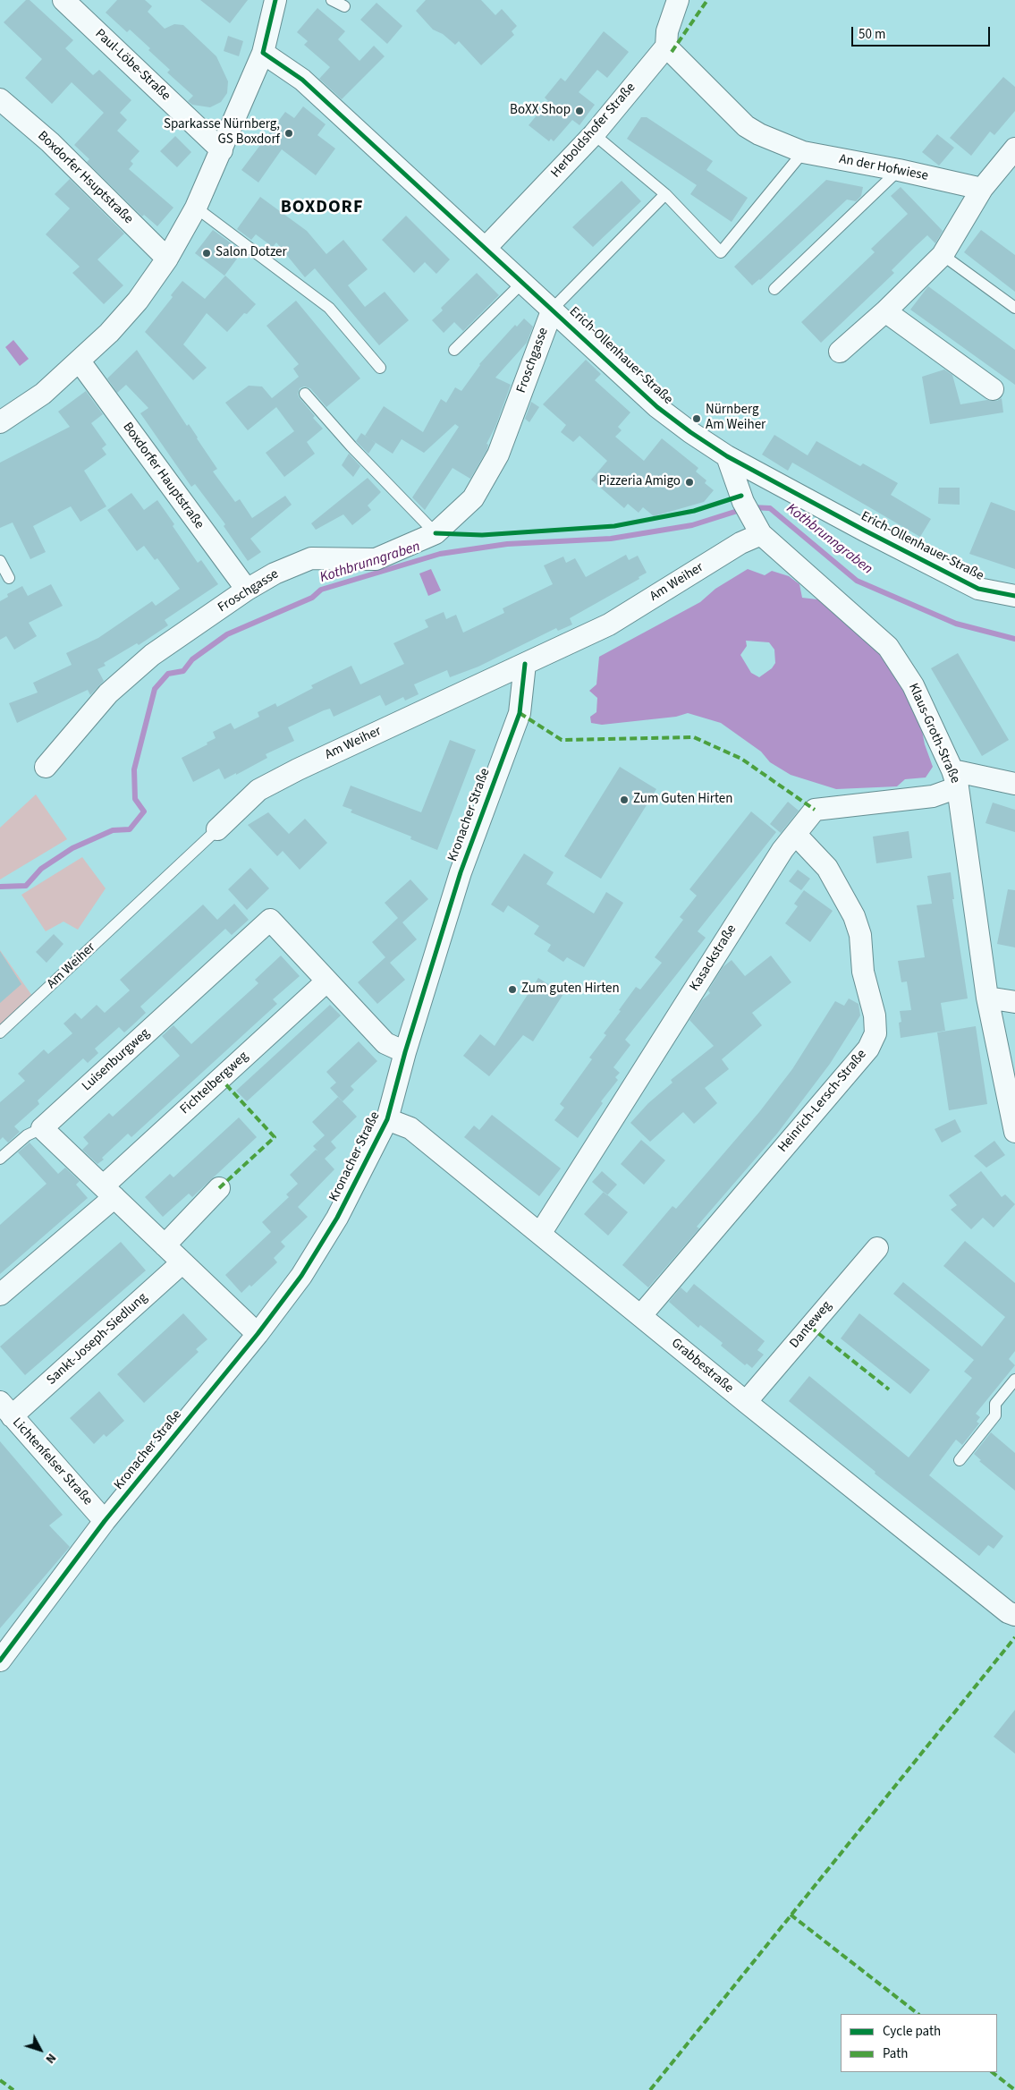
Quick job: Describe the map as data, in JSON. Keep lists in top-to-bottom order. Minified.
{"streets":{"street":["Paul-Löbe-Straße","Herboldshofer Straße","An der Hofwiese","Boxdorfer Hsuptstraße","Erich-Ollenhauer-Straße","Froschgasse","Boxdorfer Hauptstraße","Am Weiher","Klaus-Groth-Straße","Kronacher Straße","Kasackstraße","Luisenburgweg","Fichtelbergweg","Heinrich-Lersch-Straße","Danteweg","Sankt-Joseph-Siedlung","Grabbestraße","Lichtenfelser Straße"]},"crossings":[["Herboldshofer Straße","An der Hofwiese"],["Herboldshofer Straße","Erich-Ollenhauer-Straße"],["Erich-Ollenhauer-Straße","Froschgasse"],["Erich-Ollenhauer-Straße","Klaus-Groth-Straße"],["Froschgasse","Boxdorfer Hauptstraße"],["Am Weiher","Klaus-Groth-Straße"],["Am Weiher","Kronacher Straße"],["Klaus-Groth-Straße","Kasackstraße"],["Kronacher Straße","Luisenburgweg"],["Kronacher Straße","Grabbestraße"],["Kronacher Straße","Lichtenfelser Straße"],["Kasackstraße","Heinrich-Lersch-Straße"],["Kasackstraße","Grabbestraße"],["Luisenburgweg","Fichtelbergweg"],["Heinrich-Lersch-Straße","Grabbestraße"],["Danteweg","Grabbestraße"],["Sankt-Joseph-Siedlung","Lichtenfelser Straße"]],"districts":["BOXDORF"],"water":["Kothbrunngraben"],"places":["BoXX Shop","Sparkasse Nürnberg, GS Boxdorf","Salon Dotzer","Nürnberg Am Weiher","Pizzeria Amigo","Zum Guten Hirten","Zum guten Hirten"],"legend":["Cycle path","Path"],"scale_bar":"50 m","north":"bottom right"}
